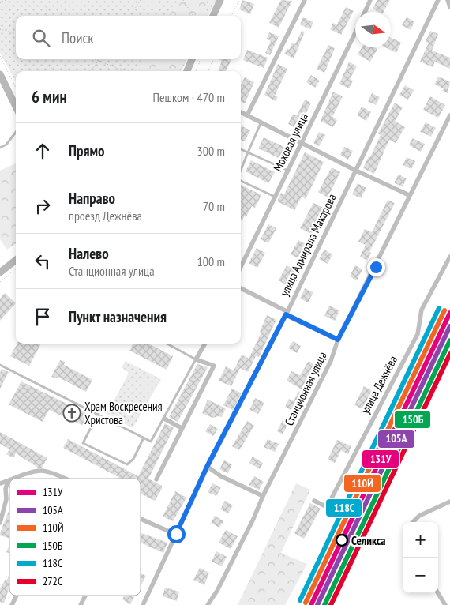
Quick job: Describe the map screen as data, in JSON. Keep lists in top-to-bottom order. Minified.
{"streets":{"street":["Моховая улица","улица Адмирала Макарова","улица Дежнёва","Станционная улица"]},"places":{"church":["Храм Воскресения Христова"],"other":["Селикса"]},"lines":["transit line 118С","transit line 110Й","transit line 131У","transit line 105А","transit line 150Б","transit line 272С"],"legend":["131У","105А","110Й","150Б","118С","272С"],"north":"right","page":{"search":"Поиск","heading":["6 мин","Пешком · 470 m"],"list":[["Прямо","300 m"],["Направо","проезд Дежнёва","70 m"],["Налево","Станционная улица","100 m"],"Пункт назначения"],"map_buttons":["+","−"]}}
